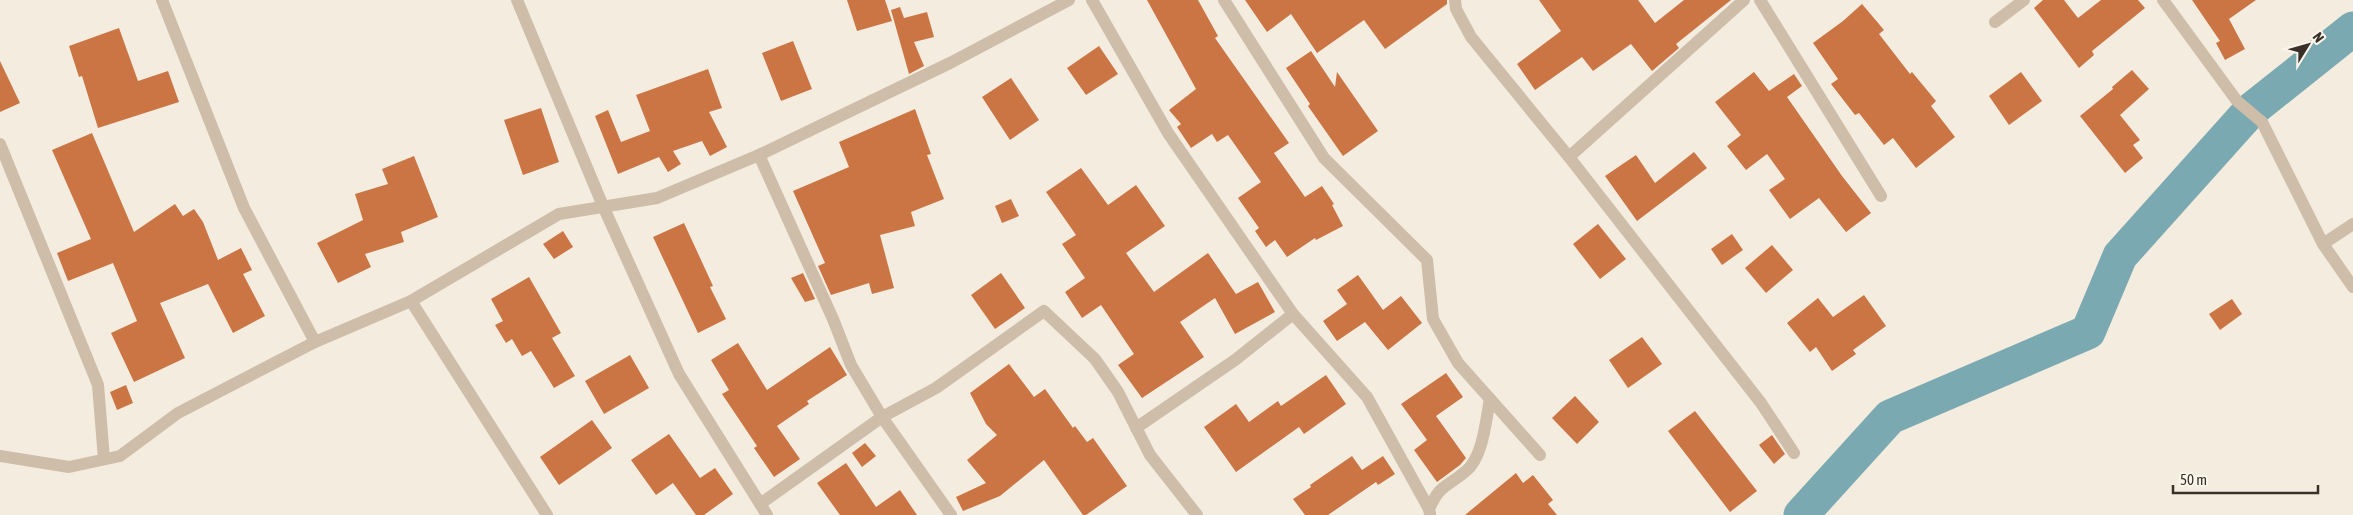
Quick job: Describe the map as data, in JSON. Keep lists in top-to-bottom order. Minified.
{"scale_bar":"50 m","north":"top right"}
